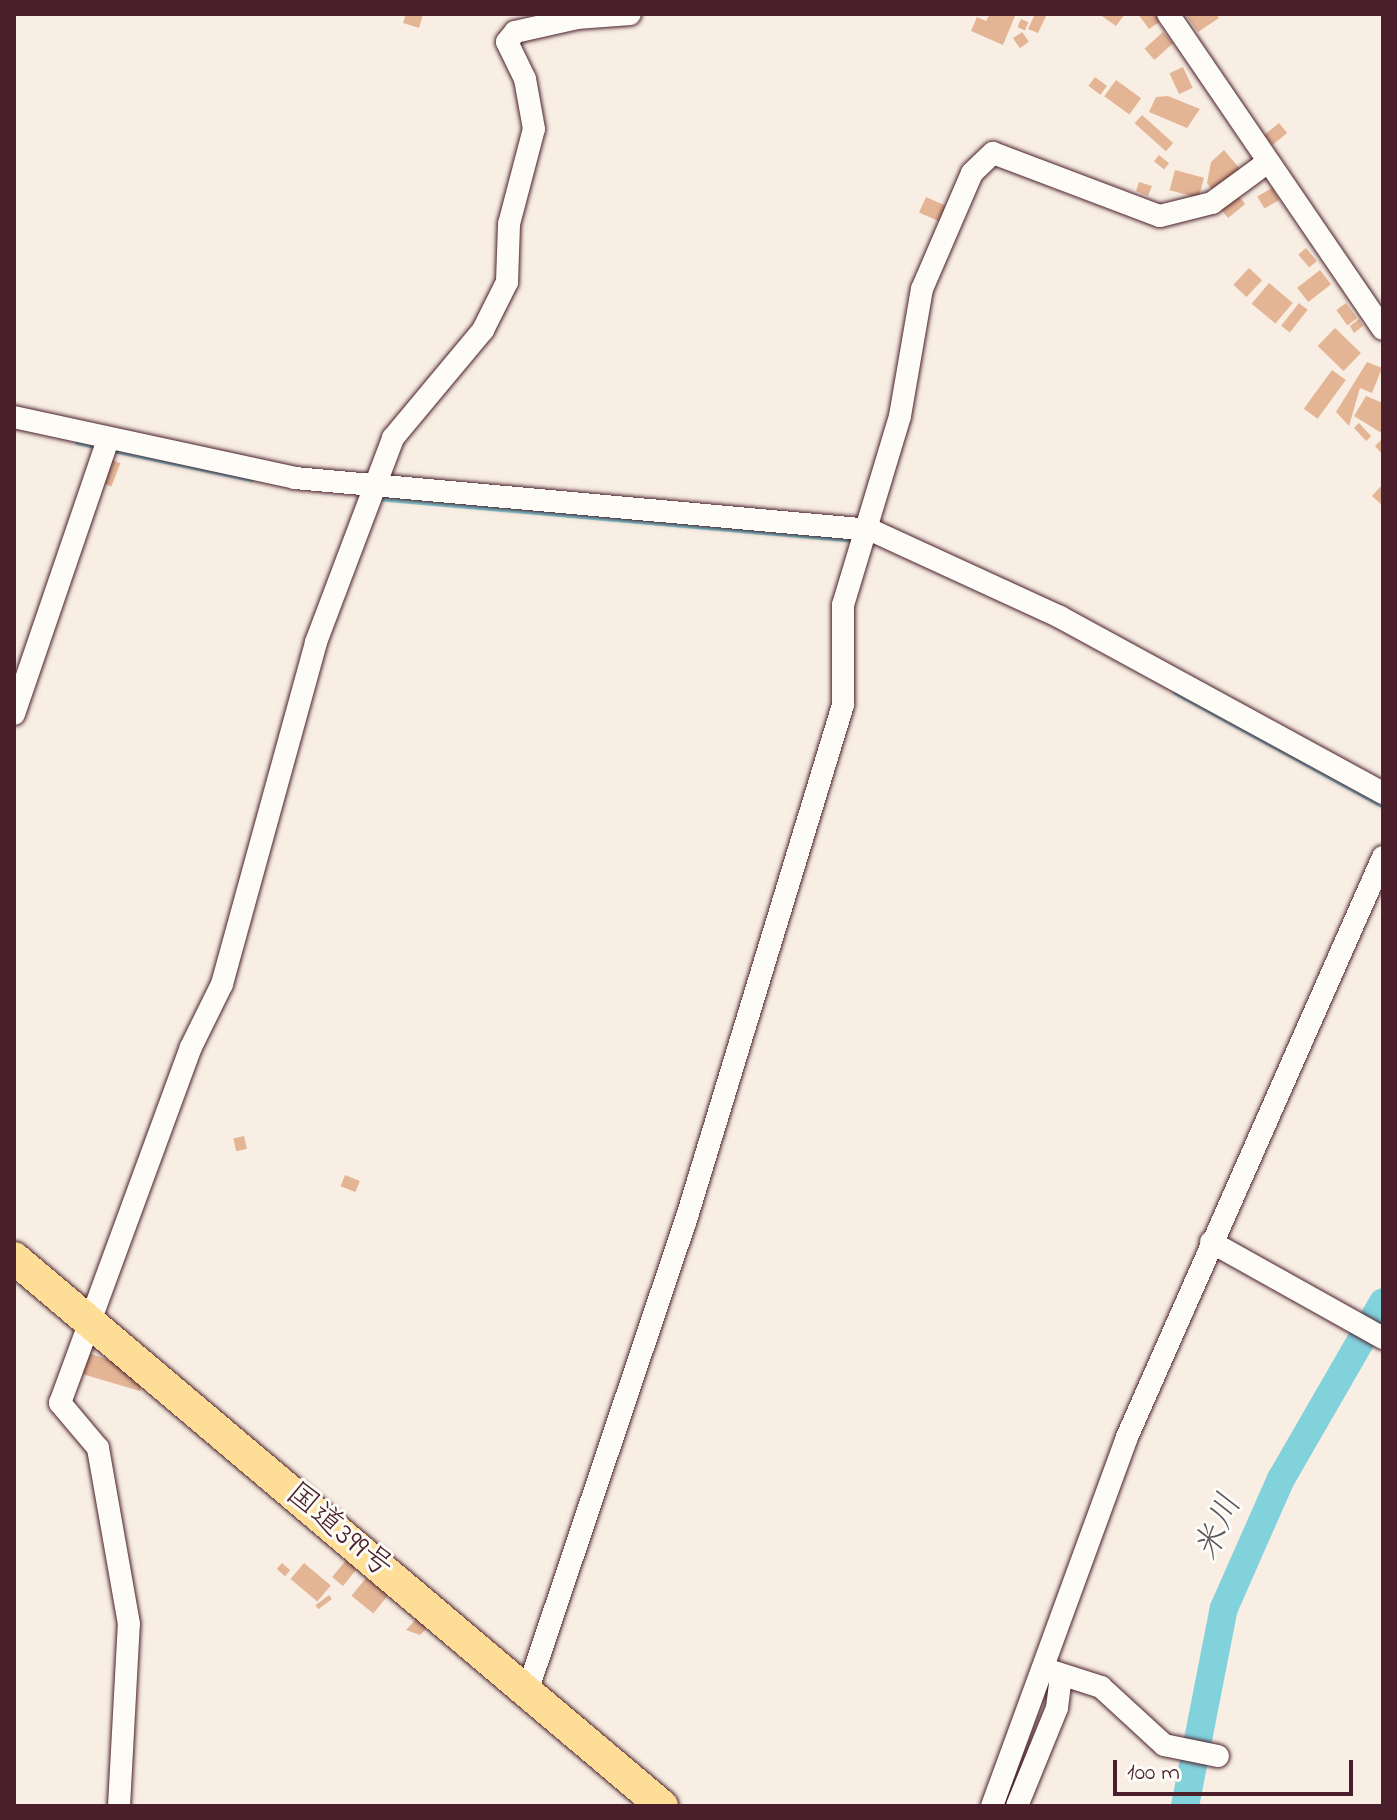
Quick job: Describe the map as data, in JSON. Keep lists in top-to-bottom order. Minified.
{"streets":{"highway":["国道399号"]},"water":["米川"],"scale_bar":"100 m"}
